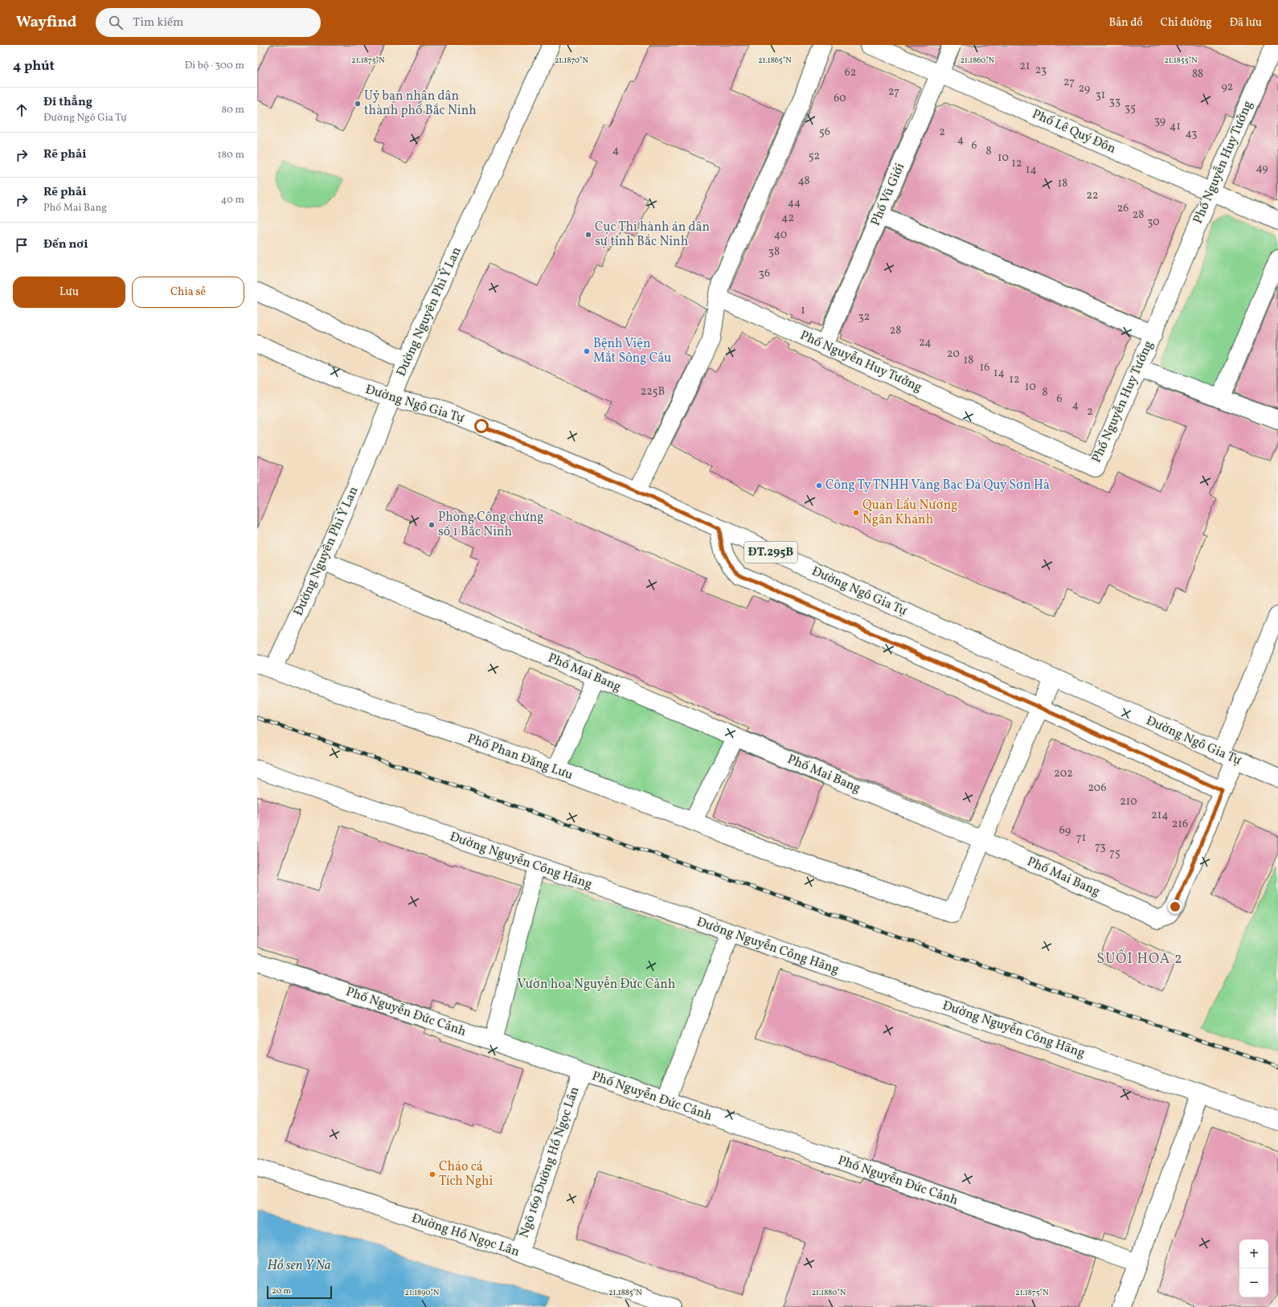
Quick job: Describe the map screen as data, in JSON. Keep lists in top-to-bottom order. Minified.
{"streets":{"street":["Phố Lê Quý Đôn","Phố Nguyễn Huy Tưởng","Phố Vũ Giới","Đường Nguyên Phi Ỷ Lan","Đường Ngô Gia Tự","ĐT.295B","Phố Mai Bang","Phố Phan Đăng Lưu","Đường Nguyễn Công Hãng","Phố Nguyễn Đức Cảnh","Ngõ 169 Đường Hồ Ngọc Lân","Đường Hồ Ngọc Lân"]},"crossings":[["Phố Lê Quý Đôn","Phố Nguyễn Huy Tưởng"],["Phố Lê Quý Đôn","Phố Vũ Giới"],["Phố Nguyễn Huy Tưởng","Phố Vũ Giới"],["Đường Nguyên Phi Ỷ Lan","Đường Ngô Gia Tự"],["Đường Nguyên Phi Ỷ Lan","Phố Mai Bang"],["Đường Nguyên Phi Ỷ Lan","Phố Phan Đăng Lưu"],["Đường Ngô Gia Tự","Phố Mai Bang"],["Phố Mai Bang","Phố Phan Đăng Lưu"],["Phố Nguyễn Đức Cảnh","Ngõ 169 Đường Hồ Ngọc Lân"],["Ngõ 169 Đường Hồ Ngọc Lân","Đường Hồ Ngọc Lân"]],"districts":["SUỐI HOA 2"],"water":["Hồ sen Y Na"],"parks":["Vườn hoa Nguyễn Đức Cảnh"],"places":["Uỷ ban nhân dân thành phố Bắc Ninh","Cục Thi hành án dân sự tỉnh Bắc Ninh","Bệnh Viện Mắt Sông Cầu","Công Ty TNHH Vàng Bạc Đá Quý Sơn Hà","Quán Lẩu Nướng Ngân Khánh","Phòng Công chứng số 1 Bắc Ninh","Cháo cá Tích Nghi"],"house_numbers":["21","23","62","88","27","92","29","27","31","60","33","35","39","41","56","2","43","4","6","4","8","52","10","12","49","14","48","18","22","44","26","28","42","30","40","38","36","1","32","28","24","20","18","16","14","12","10","225B","8","6","4","2","202","206","210","214","216","69","71","73","75"],"scale_bar":"20 m","page":{"header":"Wayfind","search":"Tìm kiếm","nav":["Bản đồ","Chỉ đường","Đã lưu"],"heading":["4 phút","Đi bộ · 300 m"],"list":[["Đi thẳng","Đường Ngô Gia Tự","80 m"],["Rẽ phải","180 m"],["Rẽ phải","Phố Mai Bang","40 m"],"Đến nơi"],"buttons":["Lưu","Chia sẻ"],"map_buttons":["+","−"],"scale":"20 m"},"coordinates":["21.1875°N","21.1870°N","21.1865°N","21.1860°N","21.1855°N","21.1890°N","21.1885°N","21.1880°N"]}
